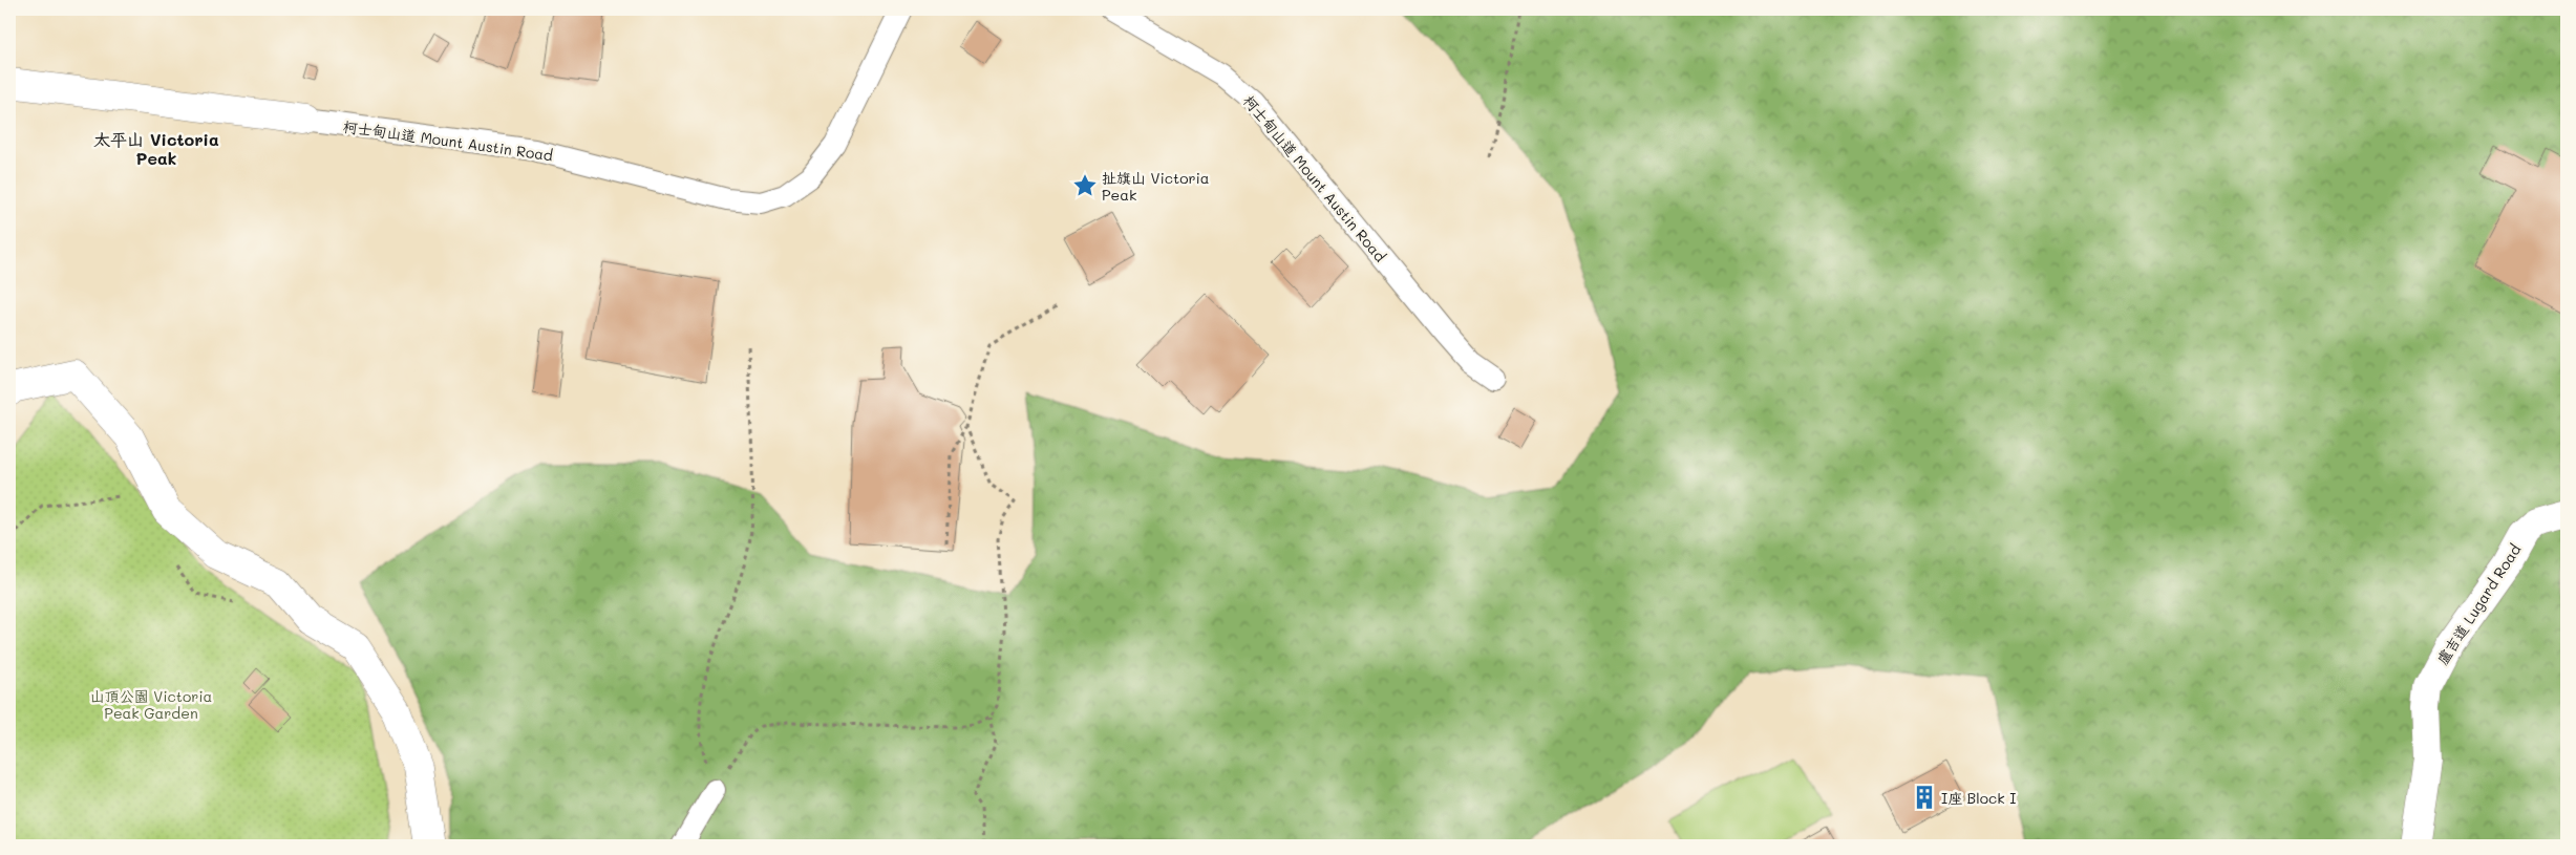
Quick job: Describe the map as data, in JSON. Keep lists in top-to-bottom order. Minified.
{"streets":{"street":["柯士甸山道 Mount Austin Road","盧吉道 Lugard Road"]},"districts":["太平山 Victoria Peak"],"parks":["山頂公園 Victoria Peak Garden"],"places":{"place":["扯旗山 Victoria Peak"],"building":["I座 Block I"]}}
